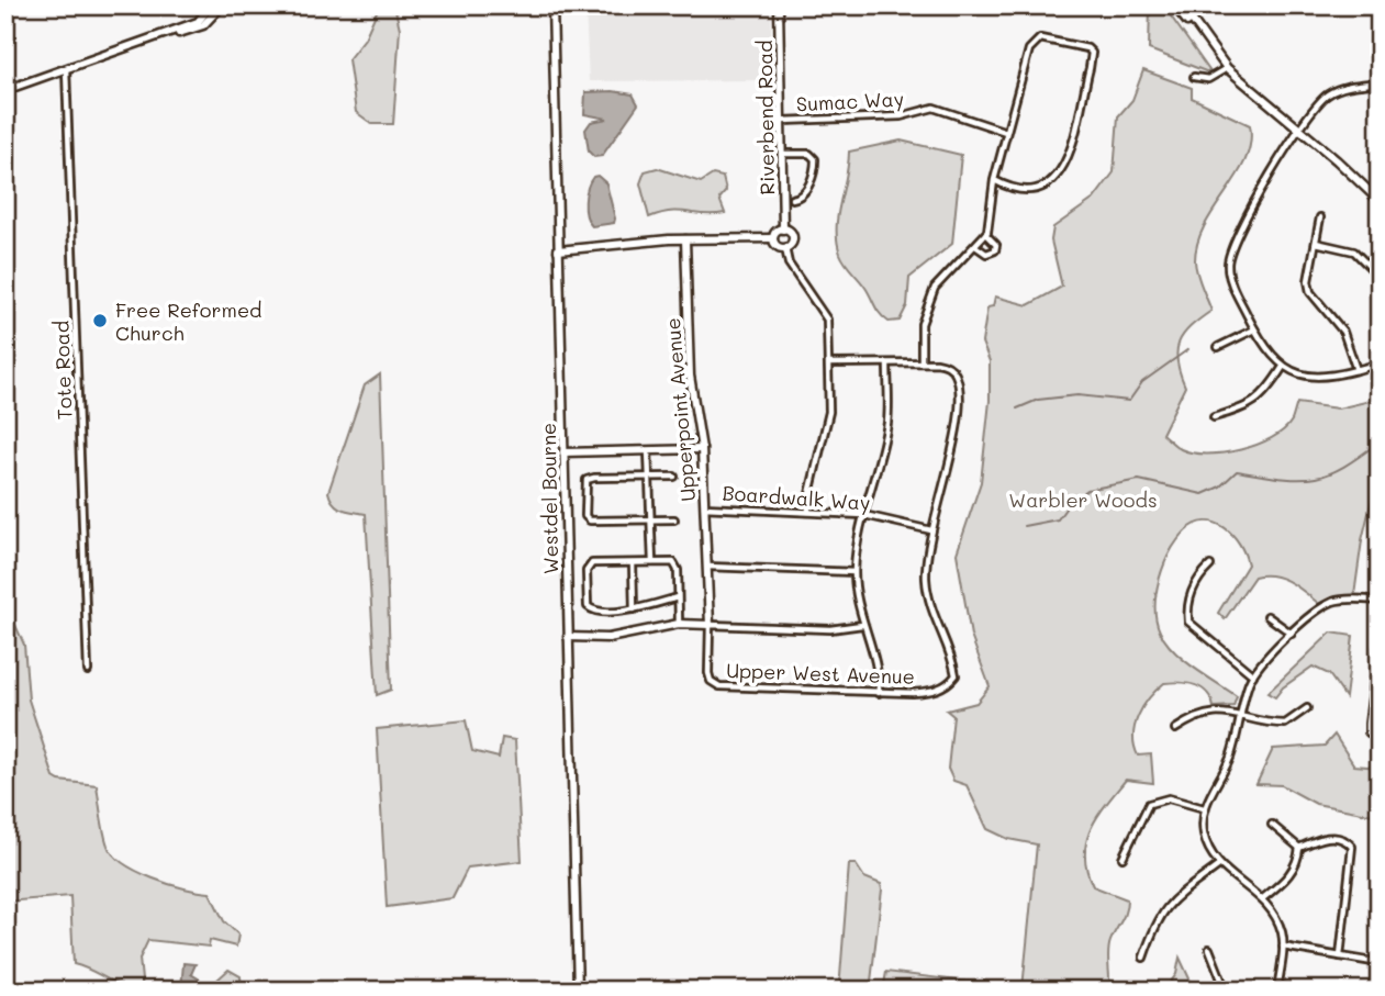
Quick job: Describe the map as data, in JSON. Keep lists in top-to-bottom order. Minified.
{"streets":{"main road":["Riverbend Road","Upperpoint Avenue","Westdel Bourne"],"street":["Sumac Way","Tote Road","Boardwalk Way","Upper West Avenue"]},"crossings":[["Sumac Way","Riverbend Road"],["Upperpoint Avenue","Boardwalk Way"],["Upperpoint Avenue","Upper West Avenue"],["Boardwalk Way","Upper West Avenue"]],"parks":["Warbler Woods"],"places":["Free Reformed Church"]}
